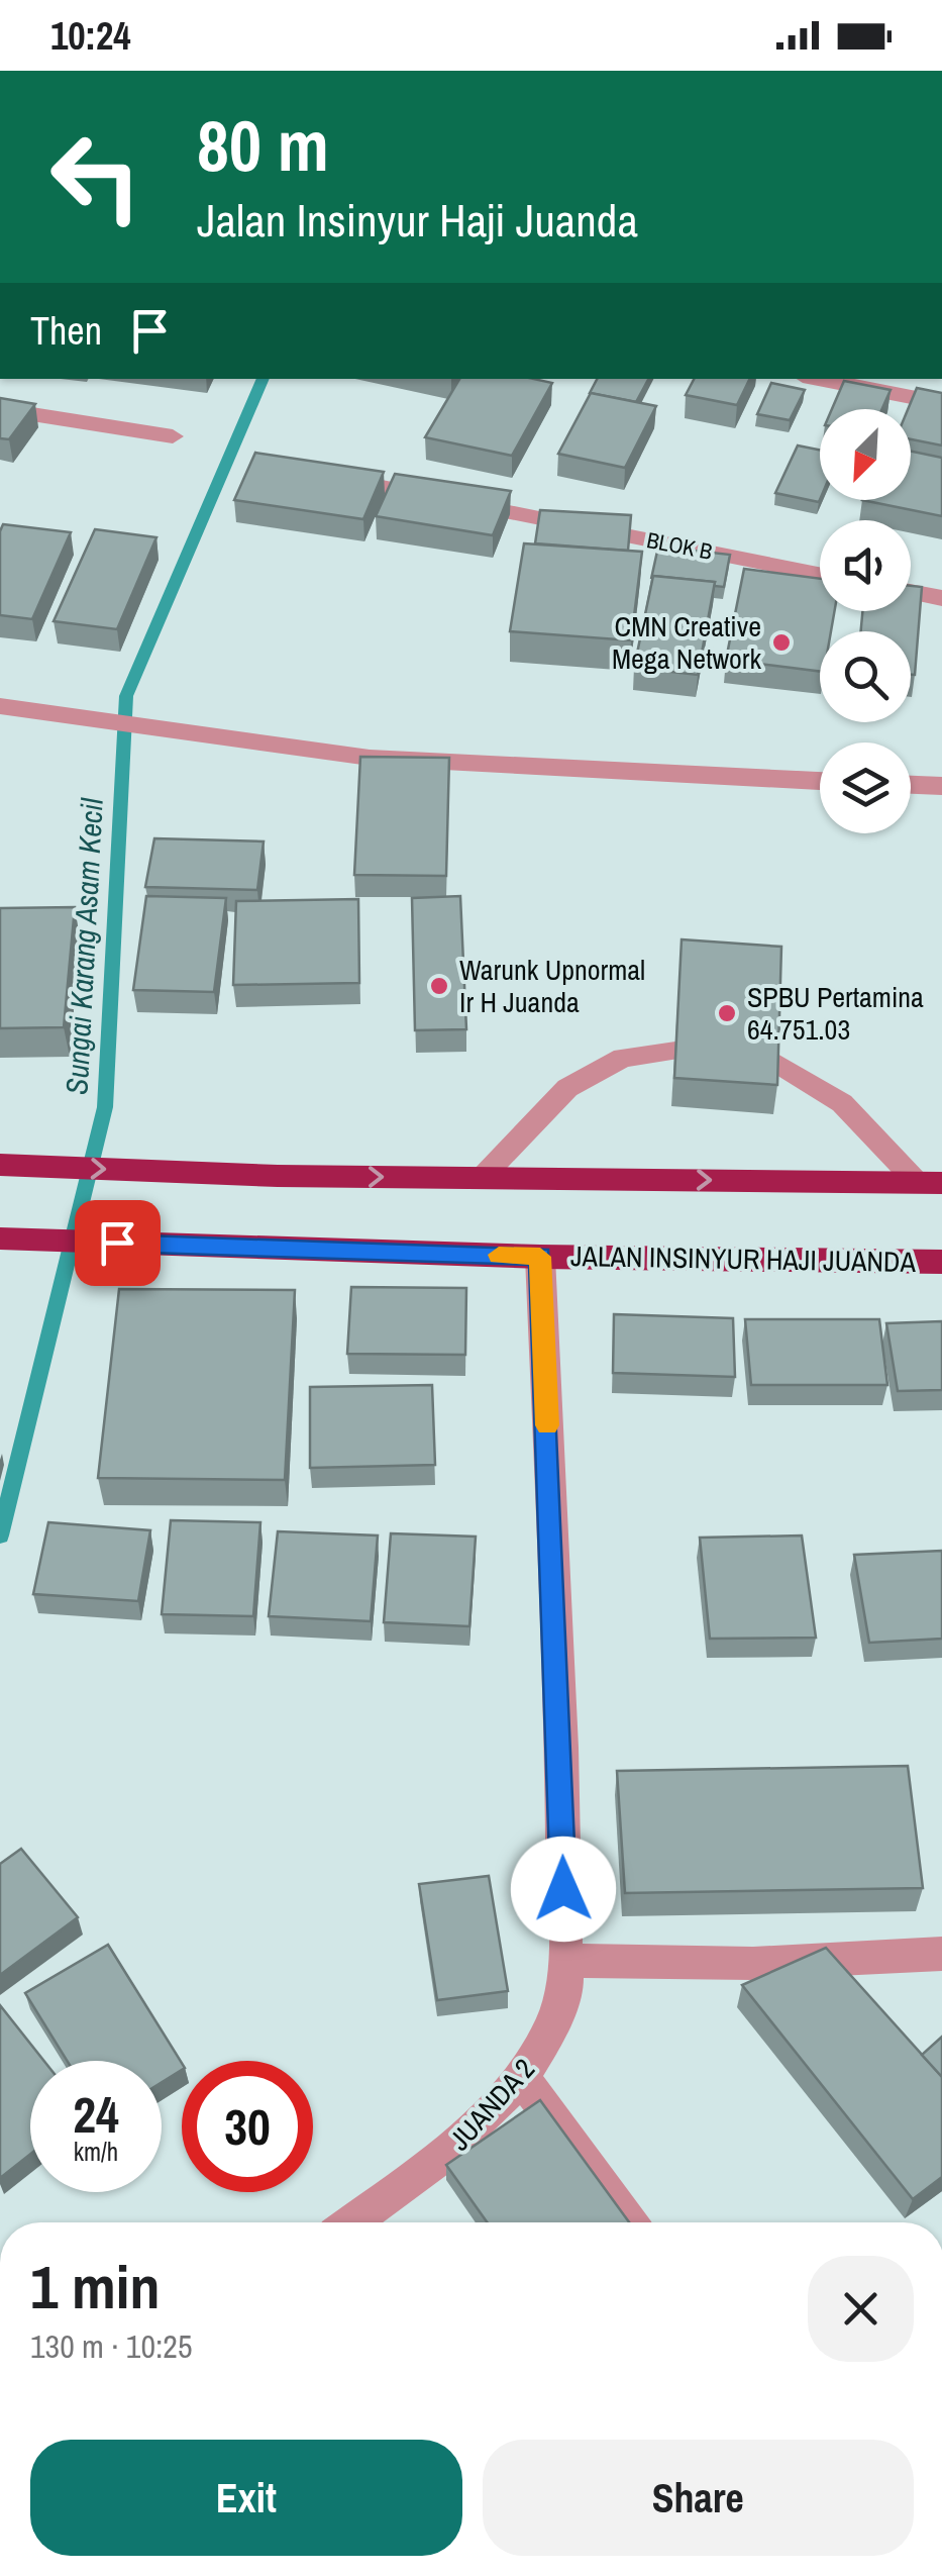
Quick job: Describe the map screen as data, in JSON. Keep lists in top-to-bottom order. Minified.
{"streets":{"highway":["JALAN INSINYUR HAJI JUANDA"],"street":["BLOK B","JUANDA 2"]},"crossings":[["JALAN INSINYUR HAJI JUANDA","JUANDA 2"]],"water":["Sungai Karang Asam Kecil"],"places":["CMN Creative Mega Network","Warunk Upnormal Ir H Juanda","SPBU Pertamina 64.751.03"],"north":"bottom left","page":{"status":"10:24","turn":["80 m","Jalan Insinyur Haji Juanda"],"then":"Then","speed":"24 km/h","limit":"30","heading":["1 min","130 m · 10:25"],"buttons":["Exit","Share"]}}
